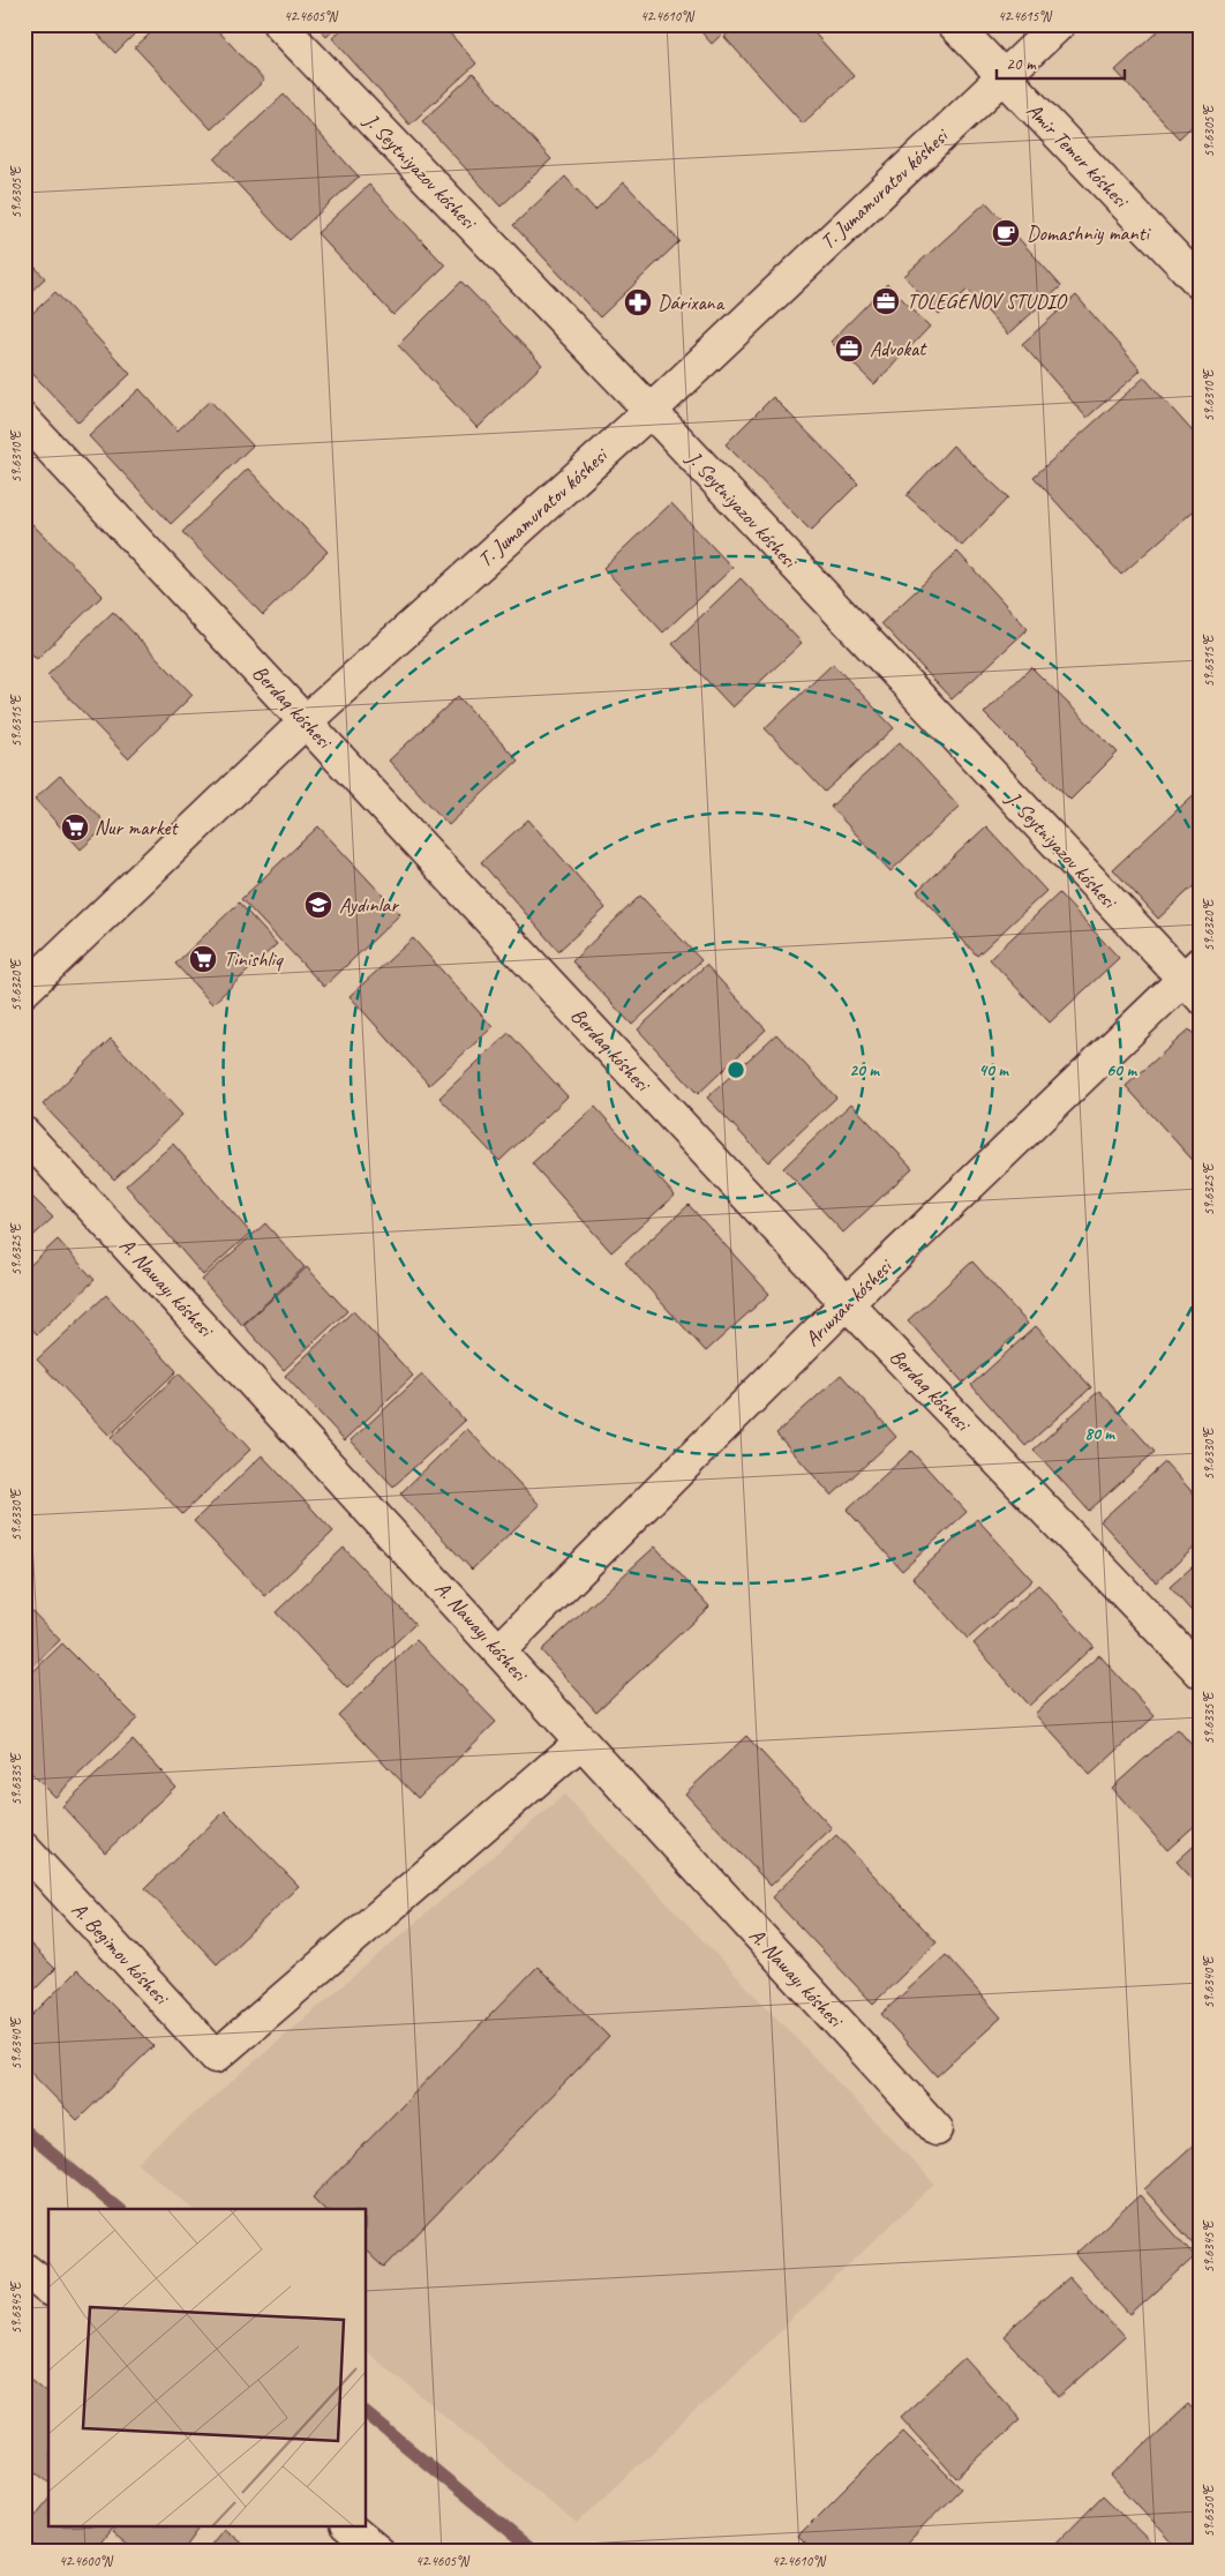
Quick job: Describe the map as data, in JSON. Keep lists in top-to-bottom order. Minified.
{"streets":{"street":["Amir Temur kóshesi","J. Seytniyazov kóshesi","T. Jumamuratov kóshesi","Berdaq kóshesi","A. Nawayı kóshesi","Arıwxan kóshesi","A. Begimov kóshesi"]},"crossings":[["Amir Temur kóshesi","T. Jumamuratov kóshesi"],["J. Seytniyazov kóshesi","T. Jumamuratov kóshesi"],["J. Seytniyazov kóshesi","Arıwxan kóshesi"],["T. Jumamuratov kóshesi","Berdaq kóshesi"],["Berdaq kóshesi","Arıwxan kóshesi"],["A. Nawayı kóshesi","Arıwxan kóshesi"],["A. Nawayı kóshesi","A. Begimov kóshesi"]],"places":{"cafe":["Domashniy manti"],"office":["TOLEGENOV STUDIO","Advokat"],"pharmacy":["Dárixana"],"supermarket":["Nur market","Tinishliq"],"school or university":["Aydınlar"]},"scale_bar":"20 m","coordinates":["42.4605°N","42.4610°N","42.4615°N","59.6305°E","59.6310°E","59.6315°E","59.6320°E","59.6325°E","59.6330°E","59.6335°E","59.6340°E","59.6345°E","59.6350°E","42.4600°N"],"rings":["20 m","40 m","60 m","80 m"]}
